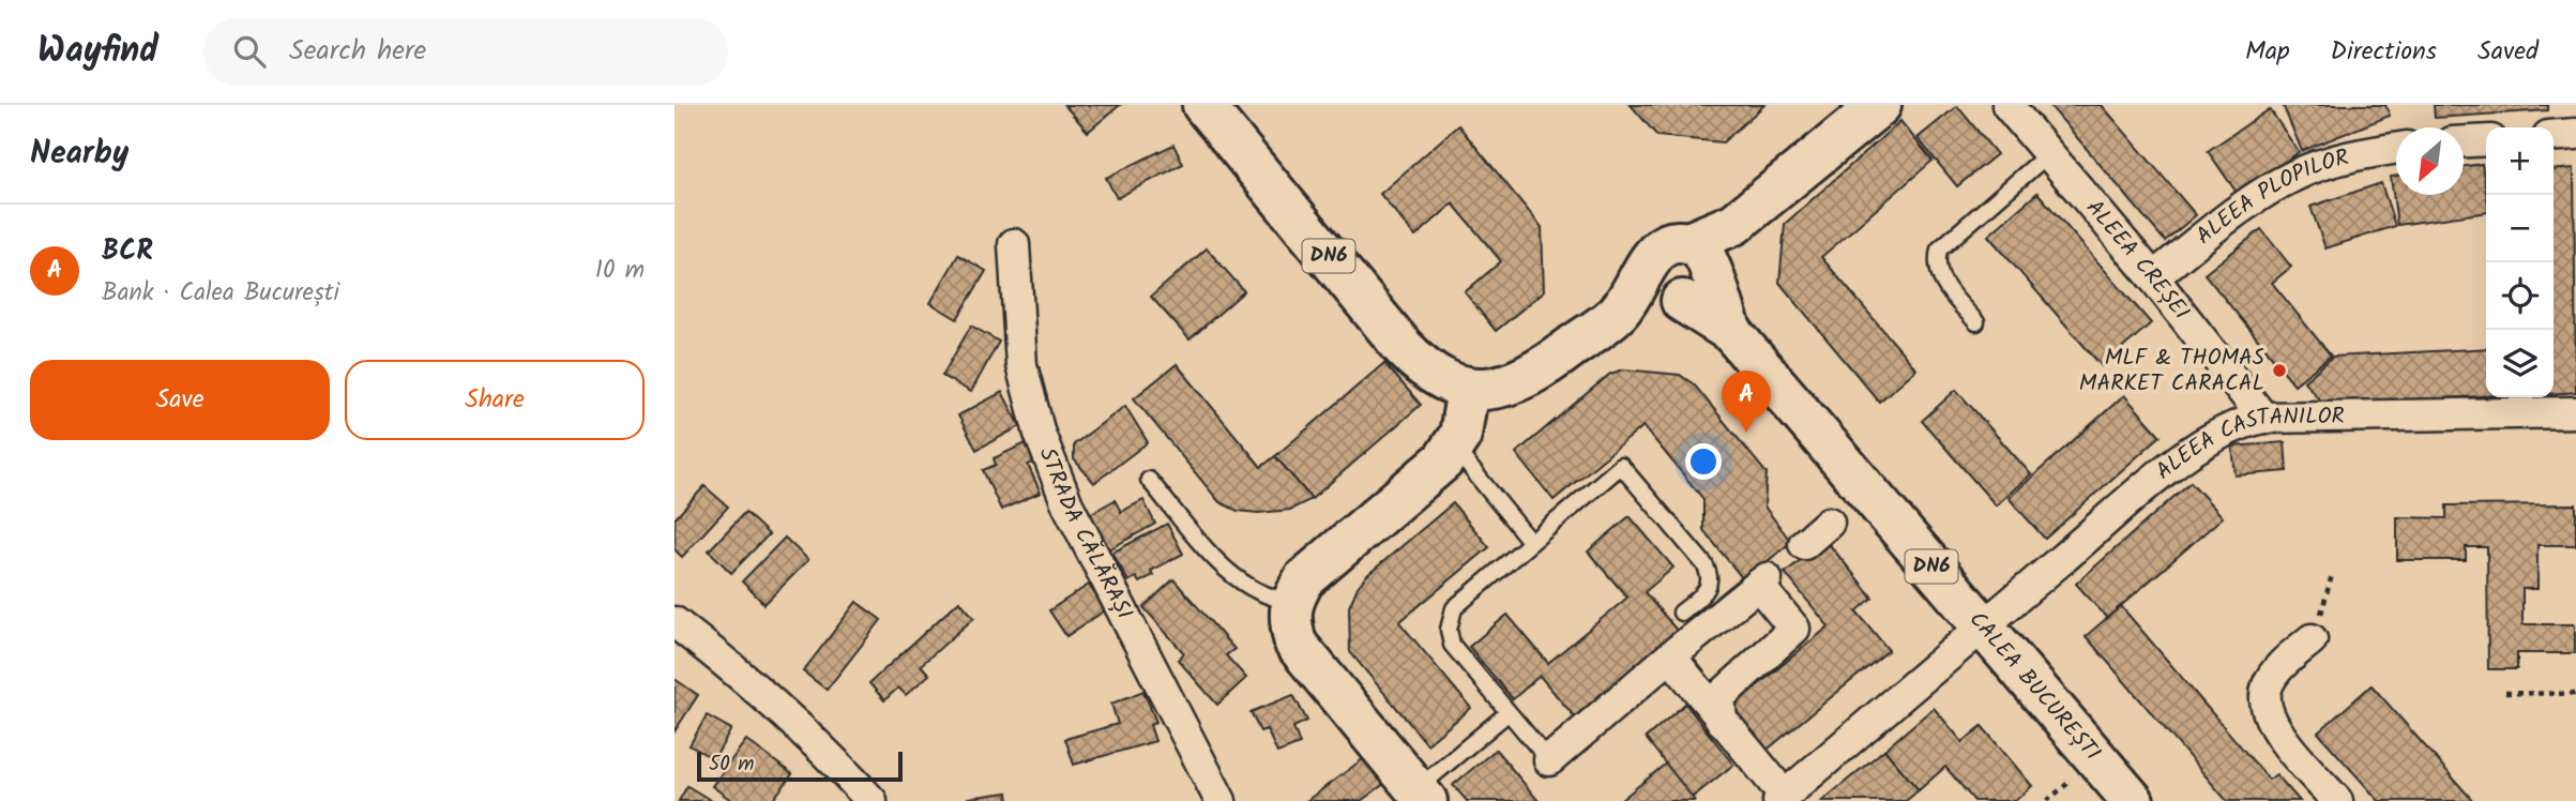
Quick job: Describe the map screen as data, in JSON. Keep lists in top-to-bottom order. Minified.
{"streets":{"main road":["DN6","CALEA BUCUREȘTI"],"street":["ALEEA PLOPILOR","ALEEA CREȘEI","ALEEA CASTANILOR","STRADA CĂLĂRAȘI"]},"crossings":[["ALEEA PLOPILOR","ALEEA CREȘEI"],["ALEEA CREȘEI","ALEEA CASTANILOR"],["ALEEA CASTANILOR","CALEA BUCUREȘTI"]],"places":["MLF & THOMAS MARKET CARACAL"],"scale_bar":"50 m","north":"bottom left","page":{"header":"Wayfind","search":"Search here","nav":["Map","Directions","Saved"],"heading":"Nearby","map_buttons":["+","−"],"list":[{"mark":"A","name":"BCR","note":"Bank · Calea București","value":"10 m"}],"buttons":["Save","Share"],"pins":"A","scale":"50 m"}}
